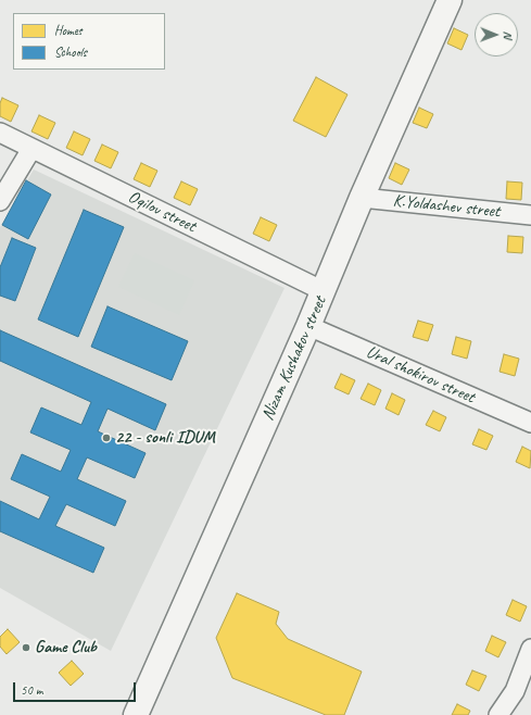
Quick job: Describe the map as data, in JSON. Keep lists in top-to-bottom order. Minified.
{"streets":{"main road":["Nizam Kushakov street"],"street":["K.Yoldashev street","Oqilov street","Ural shokirov street"]},"crossings":[["K.Yoldashev street","Nizam Kushakov street"],["Oqilov street","Nizam Kushakov street"],["Nizam Kushakov street","Ural shokirov street"]],"places":["22 - sonli IDUM","Game Club"],"legend":["Homes","Schools"],"scale_bar":"50 m","north":"right"}
